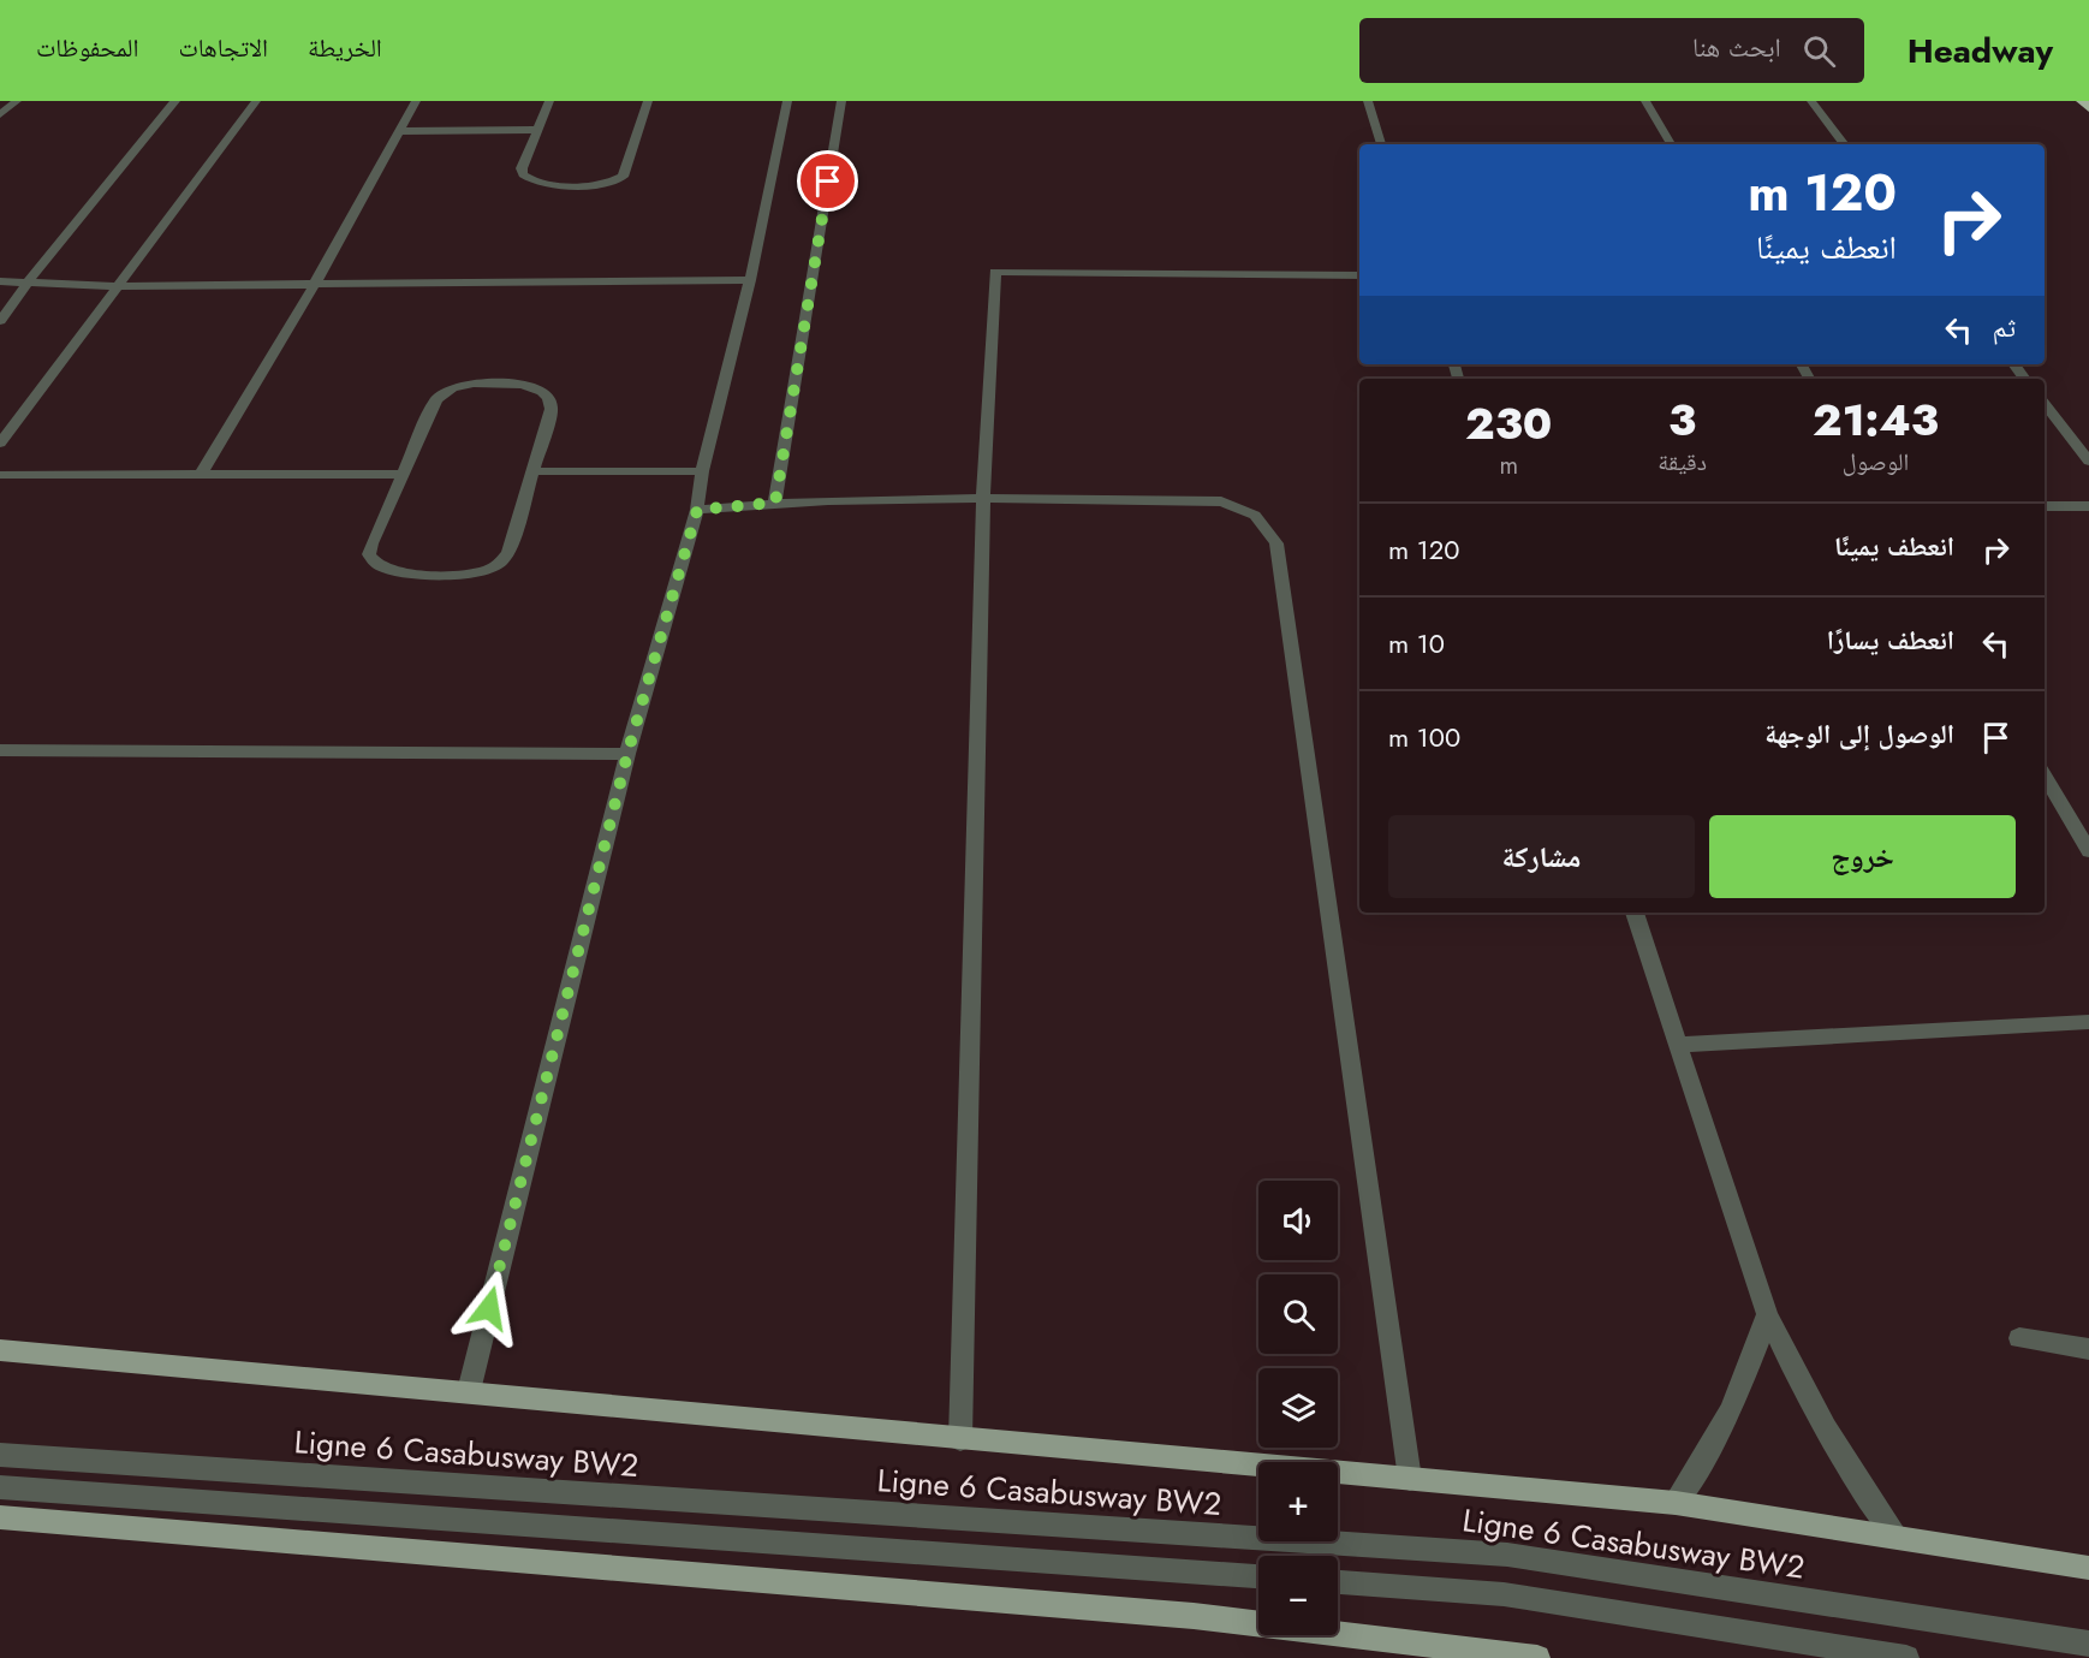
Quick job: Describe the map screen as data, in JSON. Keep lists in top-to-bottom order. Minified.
{"streets":{"street":["Ligne 6 Casabusway BW2"]},"page":{"header":"Headway","search":"ابحث هنا","nav":["الخريطة","الاتجاهات","المحفوظات"],"turn":["120 m","انعطف يمينًا"],"then":"ثم","eta":["21:43","الوصول","3","دقيقة","230","m"],"list":[{"name":"انعطف يمينًا","value":"120 m"},{"name":"انعطف يسارًا","value":"10 m"},{"name":"الوصول إلى الوجهة","value":"100 m"}],"buttons":["خروج","مشاركة"],"map_buttons":["+","−"]}}
